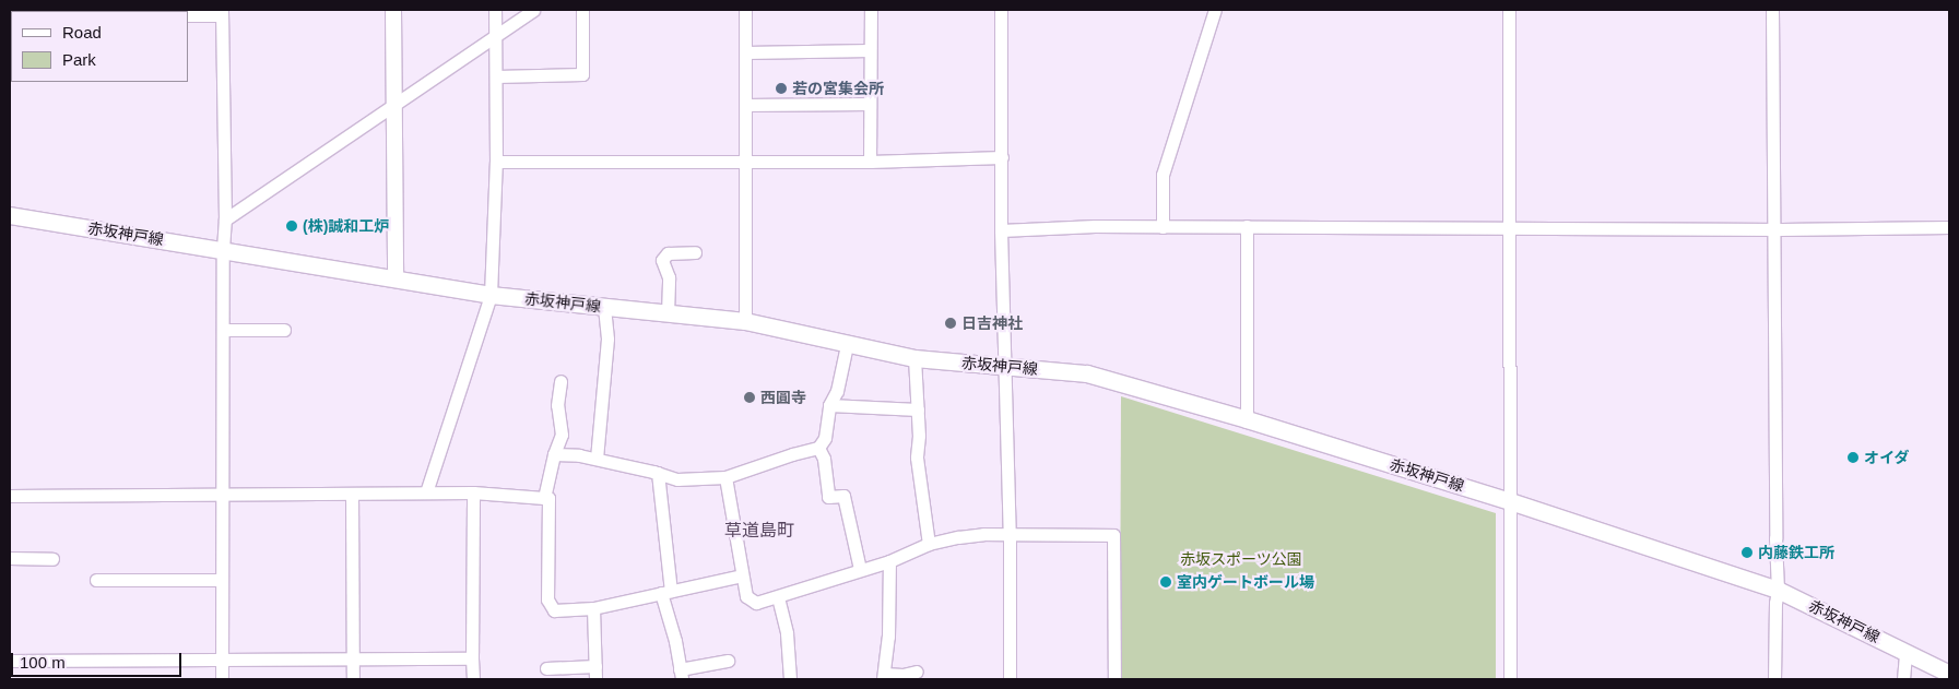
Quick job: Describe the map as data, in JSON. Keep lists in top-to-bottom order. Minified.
{"streets":{"main road":["赤坂神戸線"]},"districts":["草道島町"],"parks":["赤坂スポーツ公園"],"places":["若の宮集会所","(株)誠和工炉","日吉神社","西圓寺","オイダ","内藤鉄工所","室内ゲートボール場"],"legend":["Road","Park"],"scale_bar":"100 m"}
